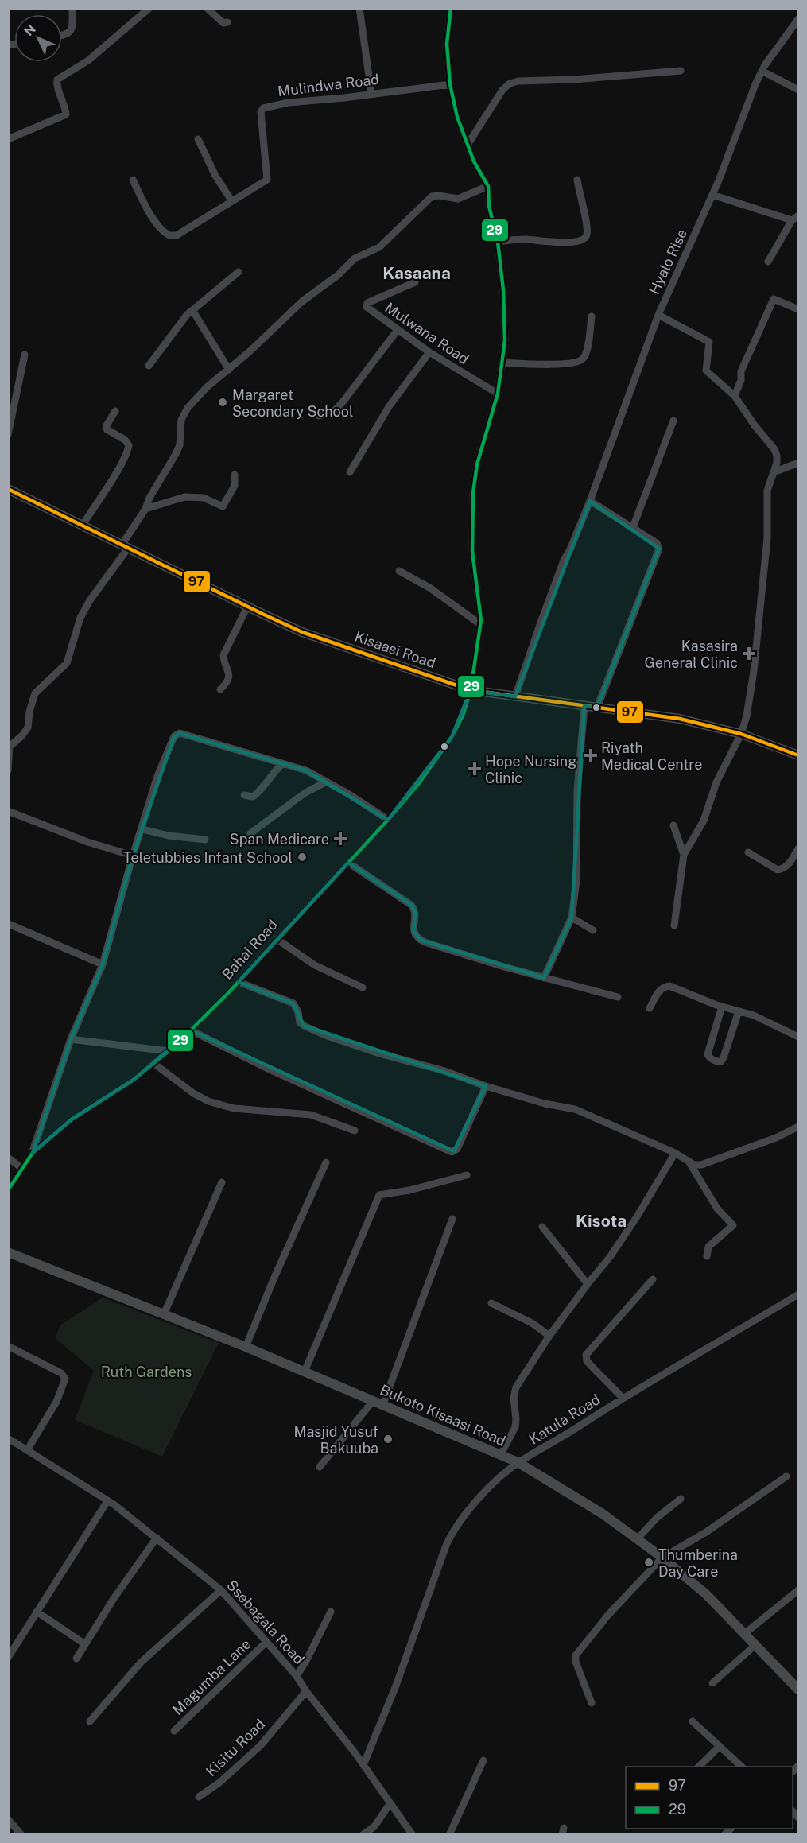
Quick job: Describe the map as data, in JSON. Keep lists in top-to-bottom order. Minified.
{"streets":{"main road":["Kisaasi Road","Bukoto Kisaasi Road"],"street":["Mulindwa Road","Hyalo Rise","Mulwana Road","Bahai Road","Katula Road","Ssebagala Road","Magumba Lane","Kisitu Road"]},"crossings":[["Hyalo Rise","Kisaasi Road"],["Mulwana Road","Bahai Road"],["Kisaasi Road","Bahai Road"],["Bukoto Kisaasi Road","Katula Road"],["Katula Road","Ssebagala Road"],["Ssebagala Road","Magumba Lane"],["Ssebagala Road","Kisitu Road"]],"districts":["Kasaana","Kisota"],"parks":["Ruth Gardens"],"places":{"other":["Margaret Secondary School","Teletubbies Infant School","Masjid Yusuf Bakuuba","Thumberina Day Care"],"health":["Kasasira General Clinic","Riyath Medical Centre","Hope Nursing Clinic","Span Medicare"]},"lines":["transit line 29","transit line 97"],"legend":["97","29"],"north":"top left"}
